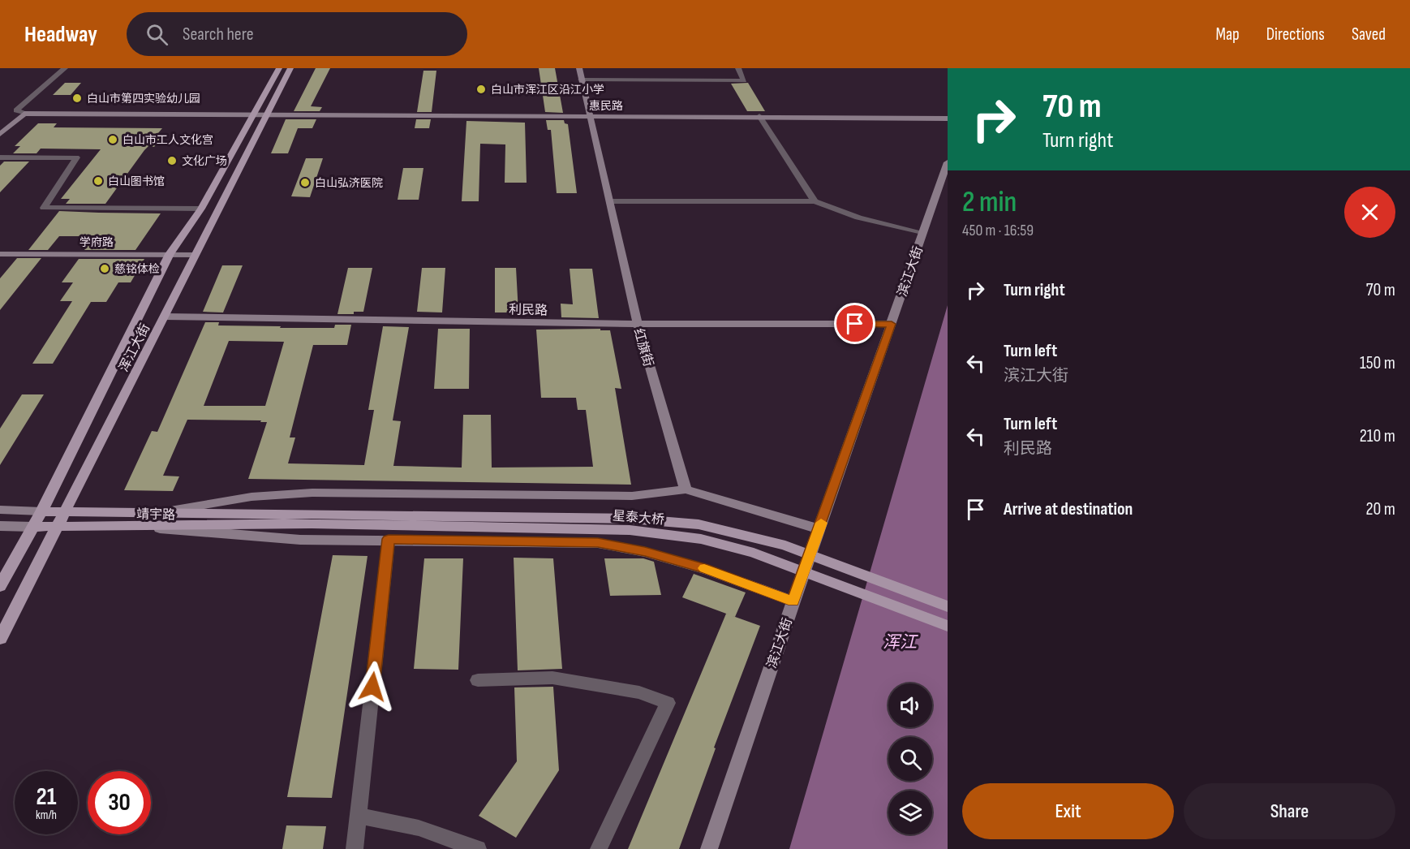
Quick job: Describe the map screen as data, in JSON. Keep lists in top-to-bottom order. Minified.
{"streets":{"main road":["浑江大街","靖宇路","星泰大桥"],"street":["惠民路","学府路","滨江大街","利民路","红旗街"]},"crossings":[["惠民路","浑江大街"],["惠民路","红旗街"],["学府路","浑江大街"],["滨江大街","利民路"],["利民路","浑江大街"],["利民路","红旗街"],["浑江大街","靖宇路"],["靖宇路","星泰大桥"]],"water":["浑江"],"places":["白山市浑江区沿江小学","白山市第四实验幼儿园","白山市工人文化宫","文化广场","白山图书馆","白山弘济医院","慈铭体检"],"page":{"header":"Headway","search":"Search here","nav":["Map","Directions","Saved"],"turn":["70 m","Turn right"],"heading":["2 min","450 m · 16:59"],"list":[{"name":"Turn right","value":"70 m"},{"name":"Turn left","note":"滨江大街","value":"150 m"},{"name":"Turn left","note":"利民路","value":"210 m"},{"name":"Arrive at destination","value":"20 m"}],"speed":"21 km/h","limit":"30","buttons":["Exit","Share"]}}
